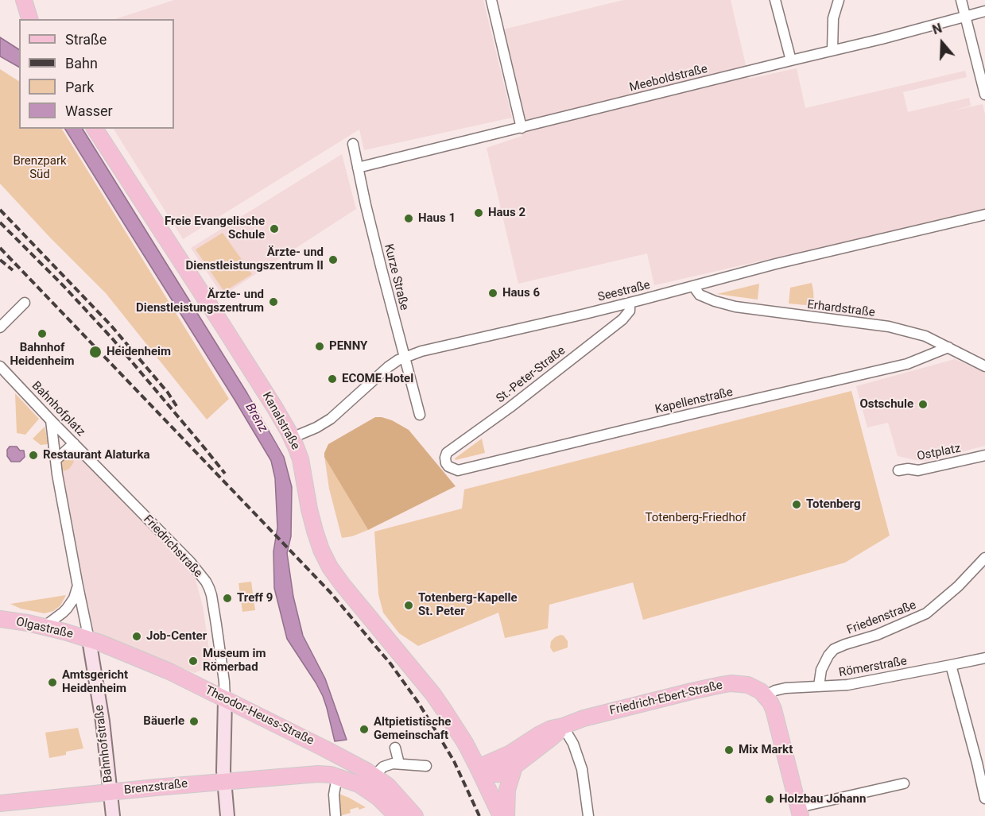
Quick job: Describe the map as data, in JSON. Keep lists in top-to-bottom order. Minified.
{"streets":{"main road":["Kanalstraße","Friedrichstraße","Olgastraße","Friedrich-Ebert-Straße","Theodor-Heuss-Straße","Bahnhofstraße","Brenzstraße"],"street":["Meeboldstraße","Kurze Straße","Seestraße","Erhardstraße","St.-Peter-Straße","Kapellenstraße","Bahnhofplatz","Ostplatz","Friedenstraße","Römerstraße"]},"crossings":[["Meeboldstraße","Kurze Straße"],["Kurze Straße","Seestraße"],["Seestraße","Erhardstraße"],["Seestraße","St.-Peter-Straße"],["Seestraße","Kanalstraße"],["Erhardstraße","Kapellenstraße"],["St.-Peter-Straße","Kapellenstraße"],["Bahnhofplatz","Friedrichstraße"],["Bahnhofplatz","Bahnhofstraße"],["Kanalstraße","Friedrich-Ebert-Straße"],["Friedrichstraße","Theodor-Heuss-Straße"],["Friedrichstraße","Brenzstraße"],["Friedenstraße","Römerstraße"],["Olgastraße","Theodor-Heuss-Straße"],["Olgastraße","Bahnhofstraße"],["Römerstraße","Friedrich-Ebert-Straße"],["Theodor-Heuss-Straße","Bahnhofstraße"],["Bahnhofstraße","Brenzstraße"]],"water":["Brenz"],"parks":["Brenzpark Süd","Totenberg-Friedhof"],"places":["Haus 2","Haus 1","Freie Evangelische Schule","Ärzte- und Dienstleistungszentrum II","Haus 6","Ärzte- und Dienstleistungszentrum","Bahnhof Heidenheim","PENNY","Heidenheim","ECOME Hotel","Ostschule","Restaurant Alaturka","Totenberg","Treff 9","Totenberg-Kapelle St. Peter","Job-Center","Museum im Römerbad","Amtsgericht Heidenheim","Bäuerle","Altpietistische Gemeinschaft","Mix Markt","Holzbau Johann"],"legend":["Straße","Bahn","Park","Wasser"],"north":"top"}
